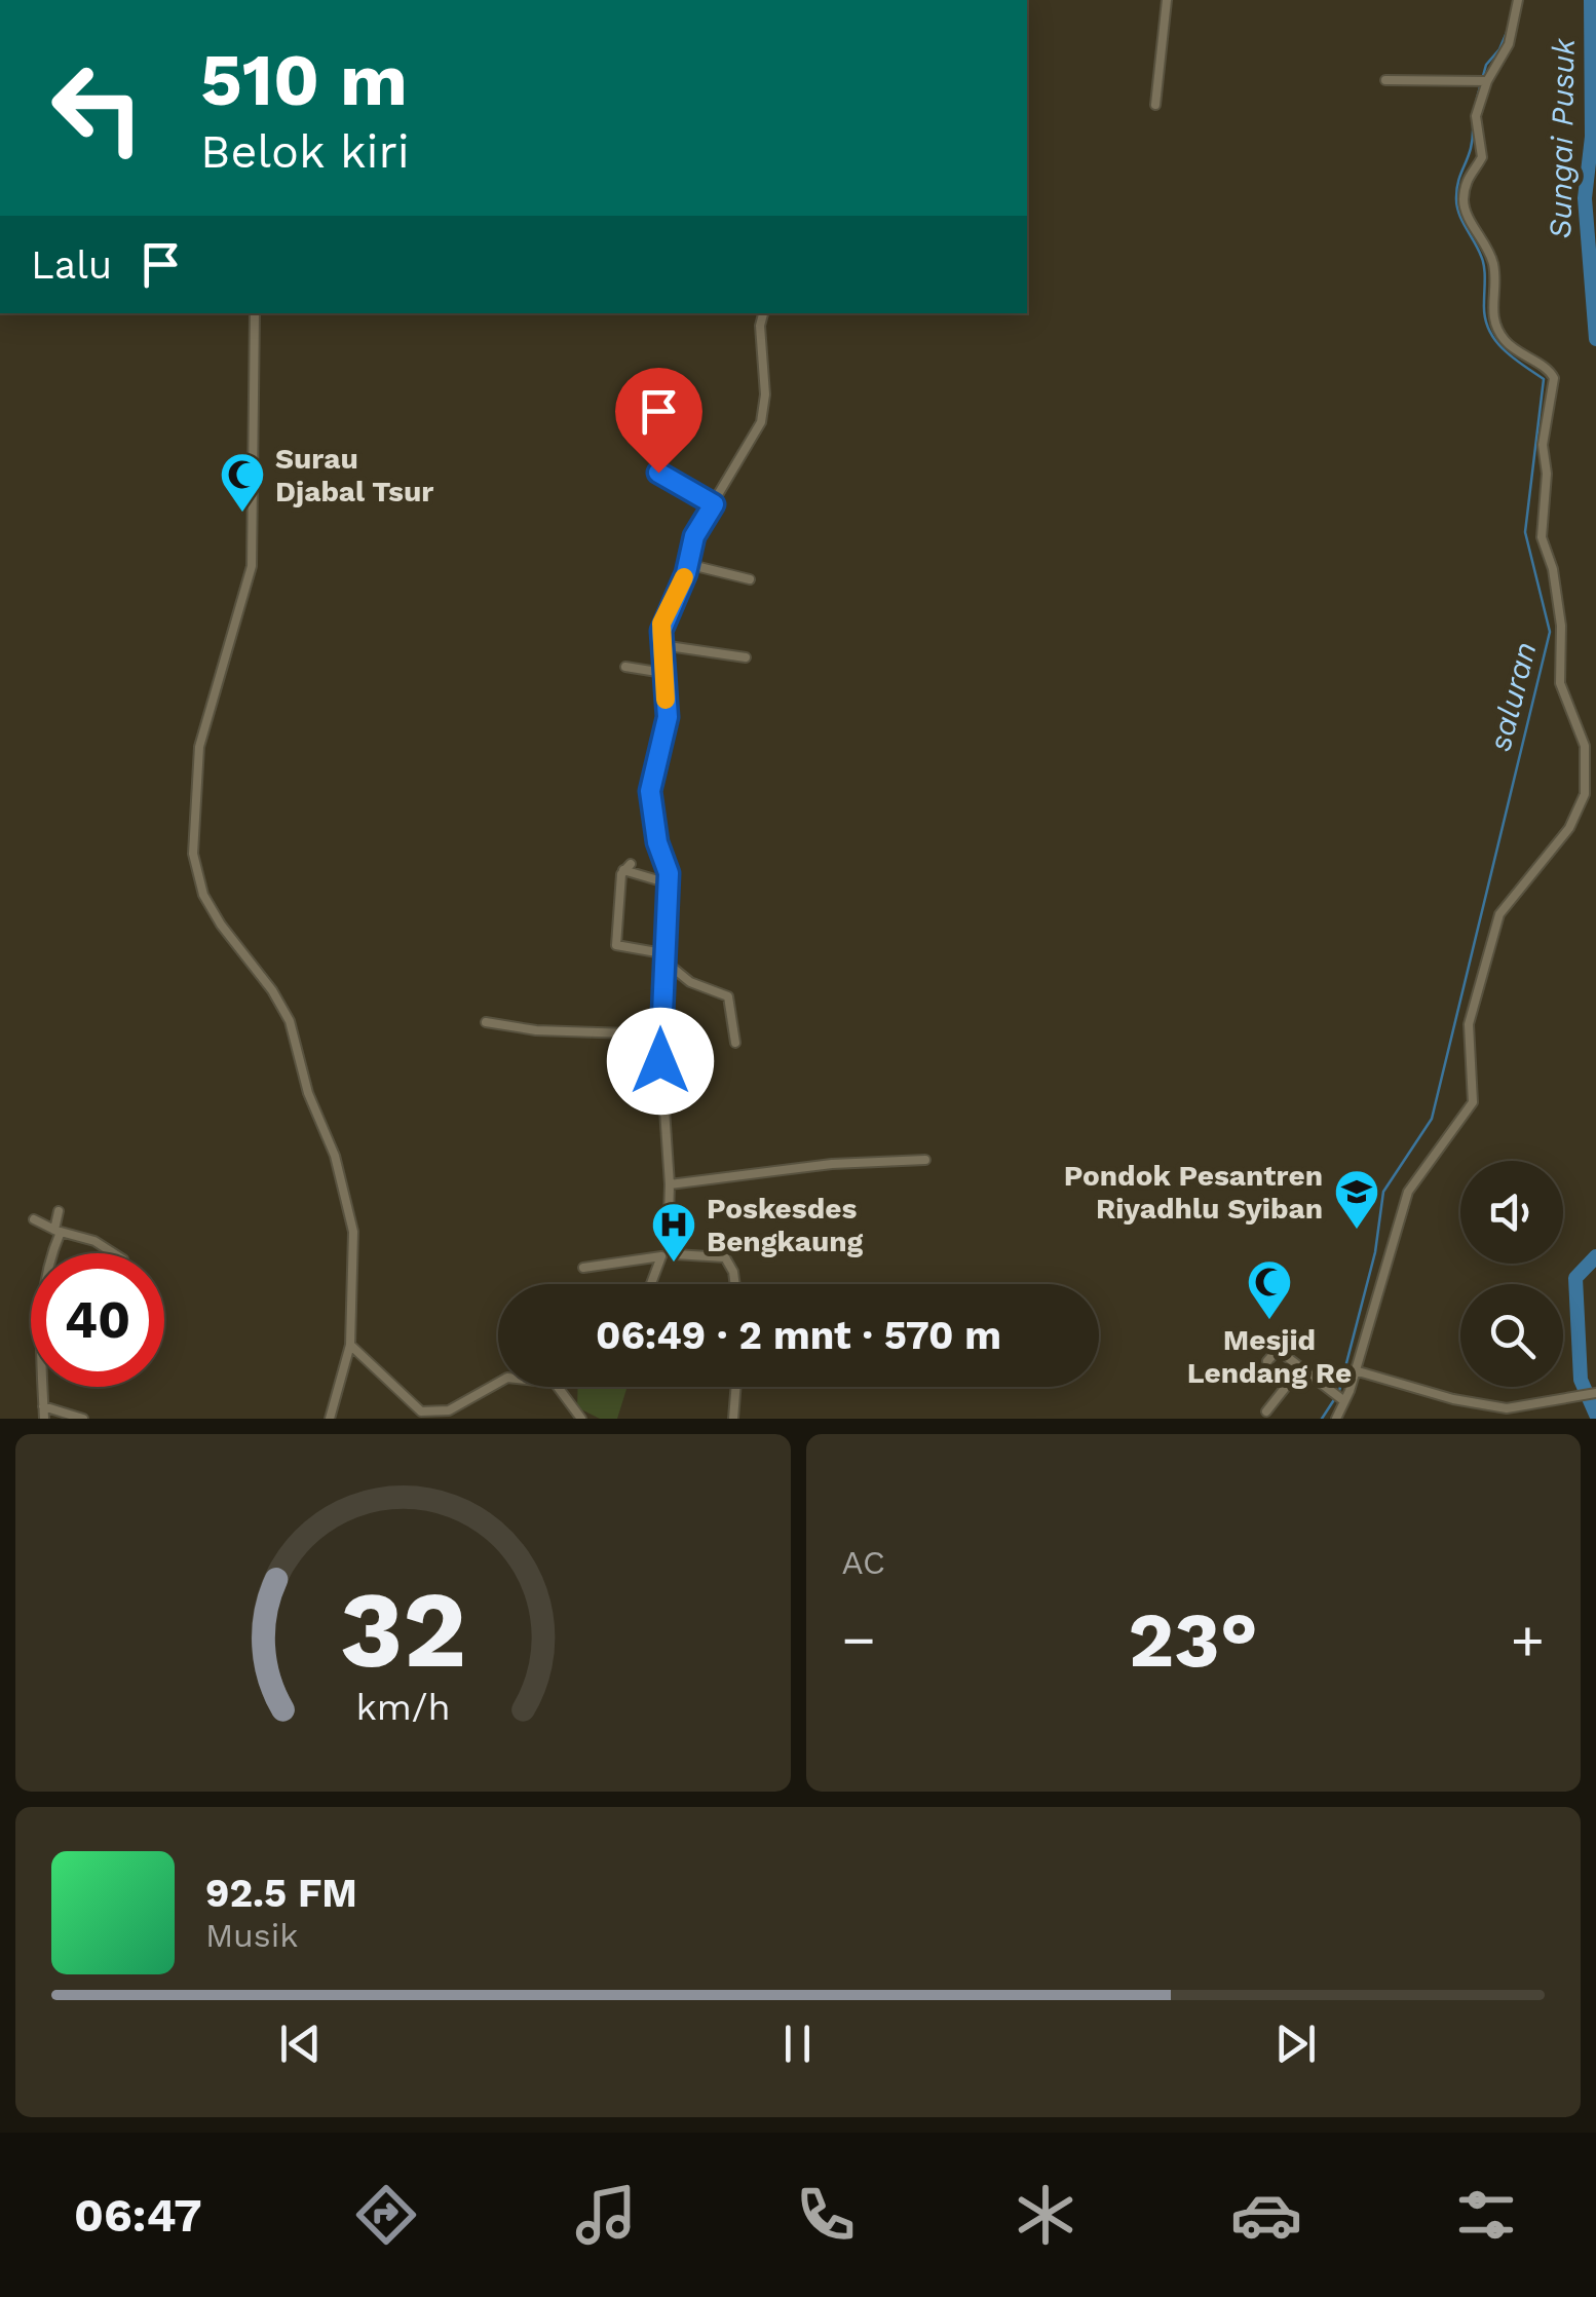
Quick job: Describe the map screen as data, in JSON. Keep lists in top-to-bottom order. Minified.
{"water":["Sungai Pusuk","saluran"],"places":{"mosque":["Surau Djabal Tsur","Mesjid Lendang Re"],"school or university":["Pondok Pesantren Riyadhlu Syiban"],"hospital":["Poskesdes Bengkaung"]},"page":{"turn":["510 m","Belok kiri"],"then":"Lalu","limit":"40","trip":"06:49 · 2 mnt · 570 m","tile":"AC","heat":["−","23°","+"],"song":["92.5 FM","Musik"],"tabs":"06:47","gauge":["32","km/h"]}}
